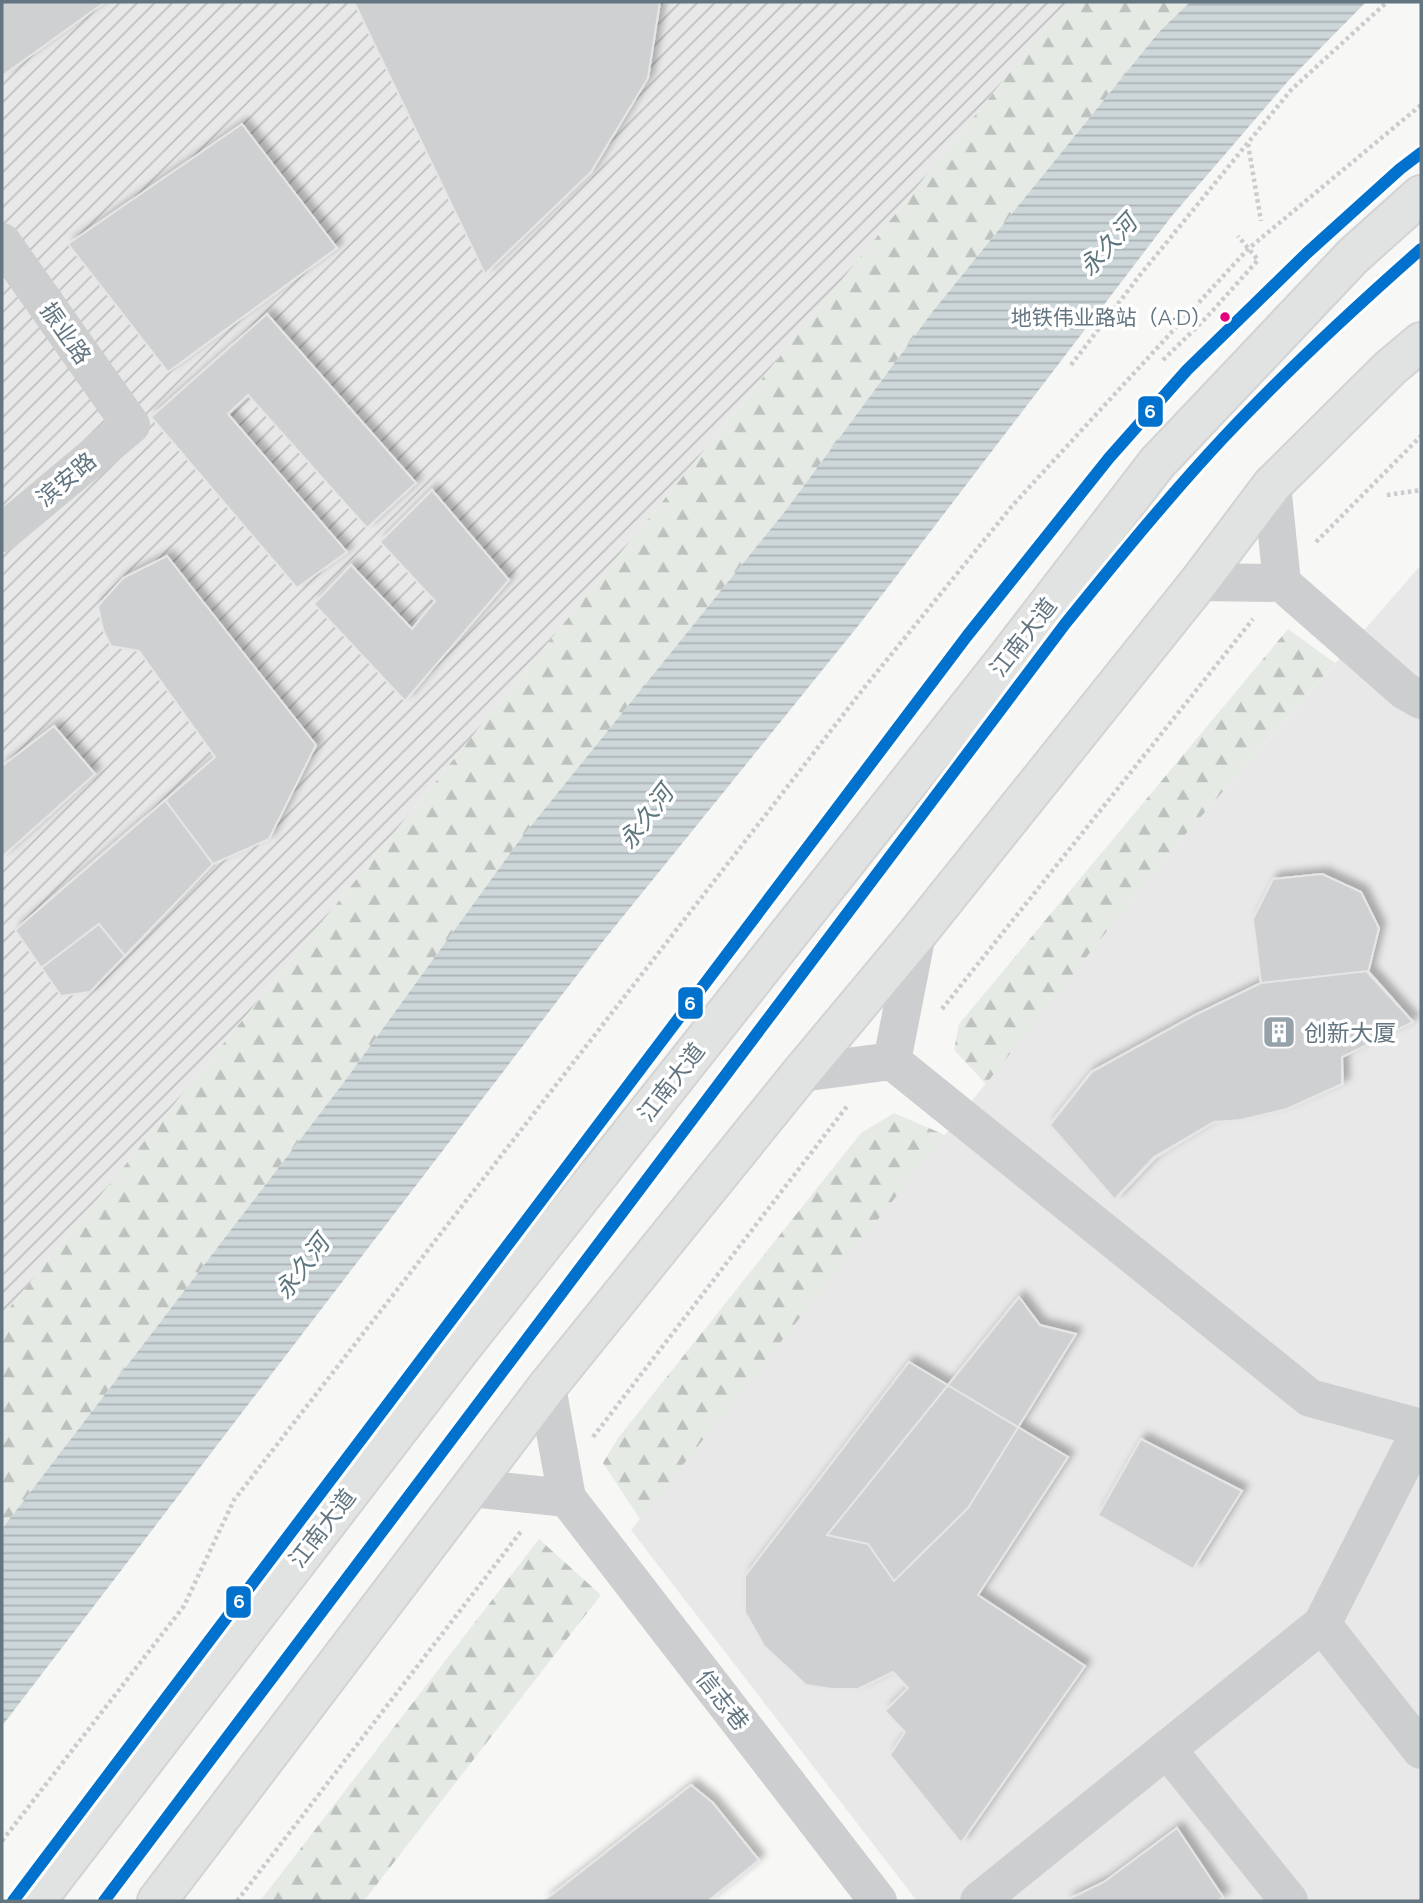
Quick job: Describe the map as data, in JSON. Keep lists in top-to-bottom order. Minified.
{"streets":{"main road":["江南大道"],"street":["振业路","滨安路","信志巷"]},"crossings":[["振业路","滨安路"]],"water":["永久河"],"places":{"other":["地铁伟业路站（A·D）"],"building":["创新大厦"]},"lines":["transit line 6"]}
